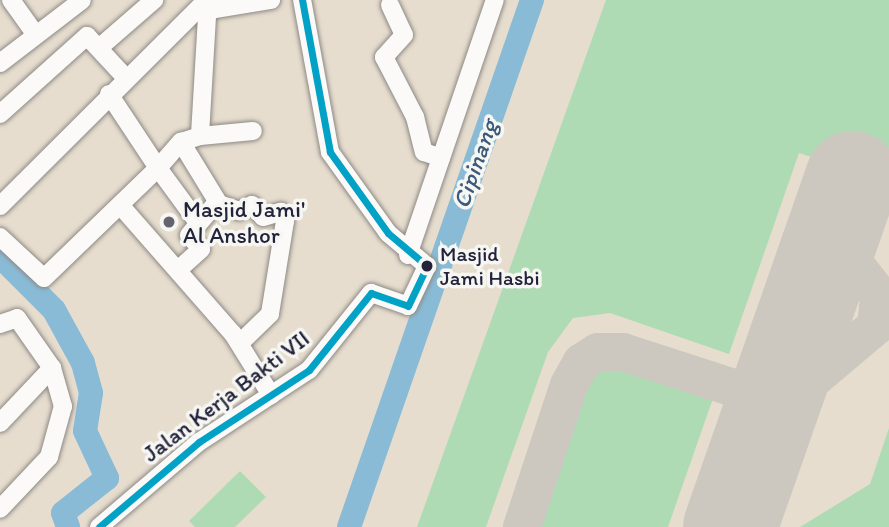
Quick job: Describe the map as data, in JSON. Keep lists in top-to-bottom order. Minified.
{"streets":{"street":["Jalan Kerja Bakti VII"]},"water":["Cipinang"],"places":["Masjid Jami' Al Anshor","Masjid Jami Hasbi"]}
